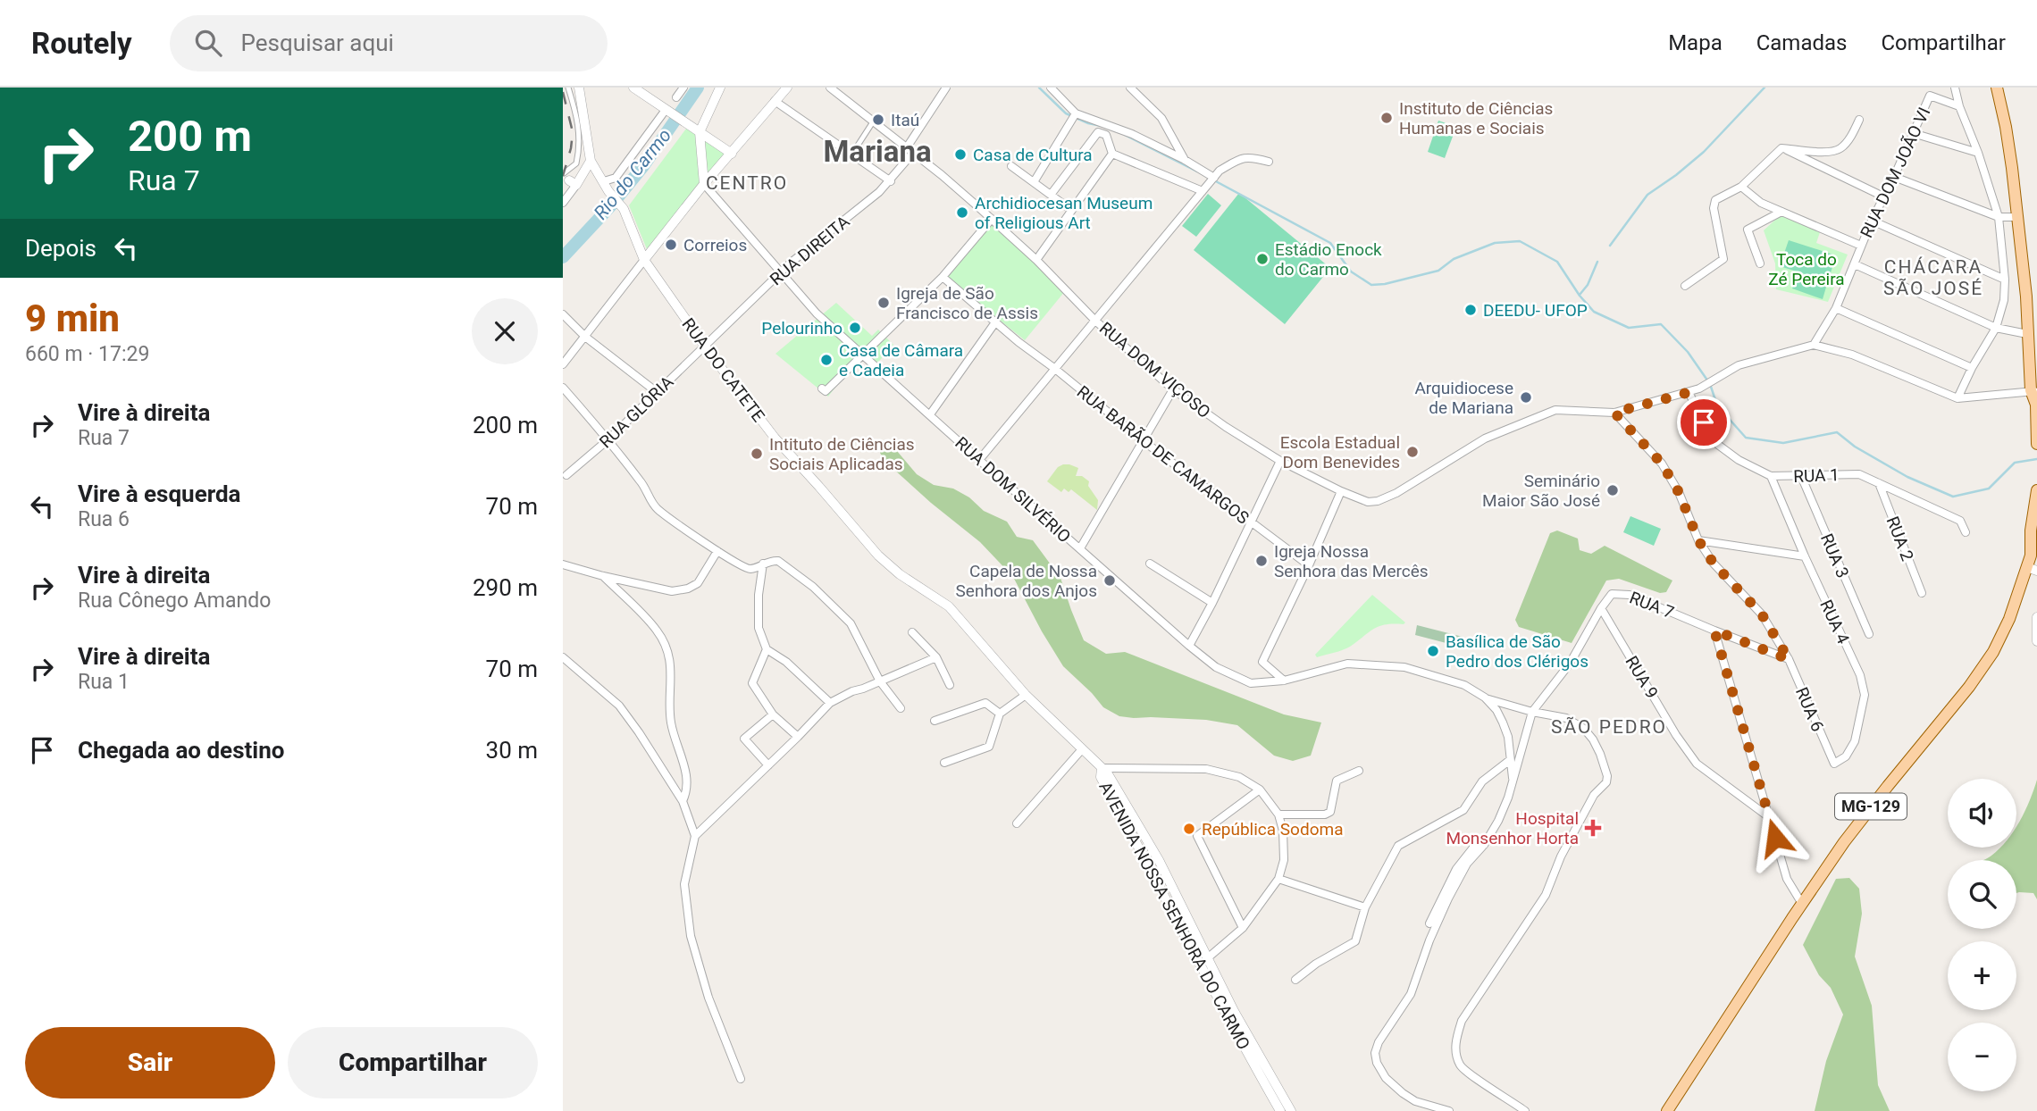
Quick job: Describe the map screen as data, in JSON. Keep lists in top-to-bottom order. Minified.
{"streets":{"main road":["MG-129"],"street":["RUA DOM JOÃO VI","RUA DIREITA","RUA DO CATETE","RUA DOM VIÇOSO","RUA GLÓRIA","RUA BARÃO DE CAMARGOS","RUA 1","RUA DOM SILVÉRIO","RUA 2","RUA 3","RUA 7","RUA 4","RUA 9","RUA 6","AVENIDA NOSSA SENHORA DO CARMO"]},"crossings":[["RUA DOM JOÃO VI","RUA DOM VIÇOSO"],["RUA DIREITA","RUA DO CATETE"],["RUA DIREITA","RUA DOM VIÇOSO"],["RUA DIREITA","RUA GLÓRIA"],["RUA DIREITA","RUA DOM SILVÉRIO"],["RUA DO CATETE","RUA GLÓRIA"],["RUA DO CATETE","AVENIDA NOSSA SENHORA DO CARMO"],["RUA DOM VIÇOSO","RUA 1"],["RUA DOM VIÇOSO","RUA 6"],["RUA 1","RUA 2"],["RUA 1","RUA 3"],["RUA 1","RUA 4"],["RUA 7","RUA 9"],["RUA 7","RUA 6"],["RUA 4","RUA 6"]],"districts":["Mariana","CENTRO","CHÁCARA SÃO JOSÉ","SÃO PEDRO"],"water":["Rio do Carmo"],"parks":["Toca do Zé Pereira"],"places":{"other":["Instituto de Ciências Humanas e Sociais","Itaú","Casa de Cultura","Archidiocesan Museum of Religious Art","Correios","Estádio Enock do Carmo","Igreja de São Francisco de Assis","DEEDU- UFOP","Pelourinho","Casa de Câmara e Cadeia","Arquidiocese de Mariana","Escola Estadual Dom Benevides","Intituto de Ciências Sociais Aplicadas","Seminário Maior São José","Igreja Nossa Senhora das Mercês","Capela de Nossa Senhora dos Anjos","Basílica de São Pedro dos Clérigos","República Sodoma"],"health":["Hospital Monsenhor Horta"]},"page":{"header":"Routely","search":"Pesquisar aqui","nav":["Mapa","Camadas","Compartilhar"],"turn":["200 m","Rua 7"],"then":"Depois","heading":["9 min","660 m · 17:29"],"list":[{"name":"Vire à direita","note":"Rua 7","value":"200 m"},{"name":"Vire à esquerda","note":"Rua 6","value":"70 m"},{"name":"Vire à direita","note":"Rua Cônego Amando","value":"290 m"},{"name":"Vire à direita","note":"Rua 1","value":"70 m"},{"name":"Chegada ao destino","value":"30 m"}],"map_buttons":["+","−"],"buttons":["Sair","Compartilhar"]}}
